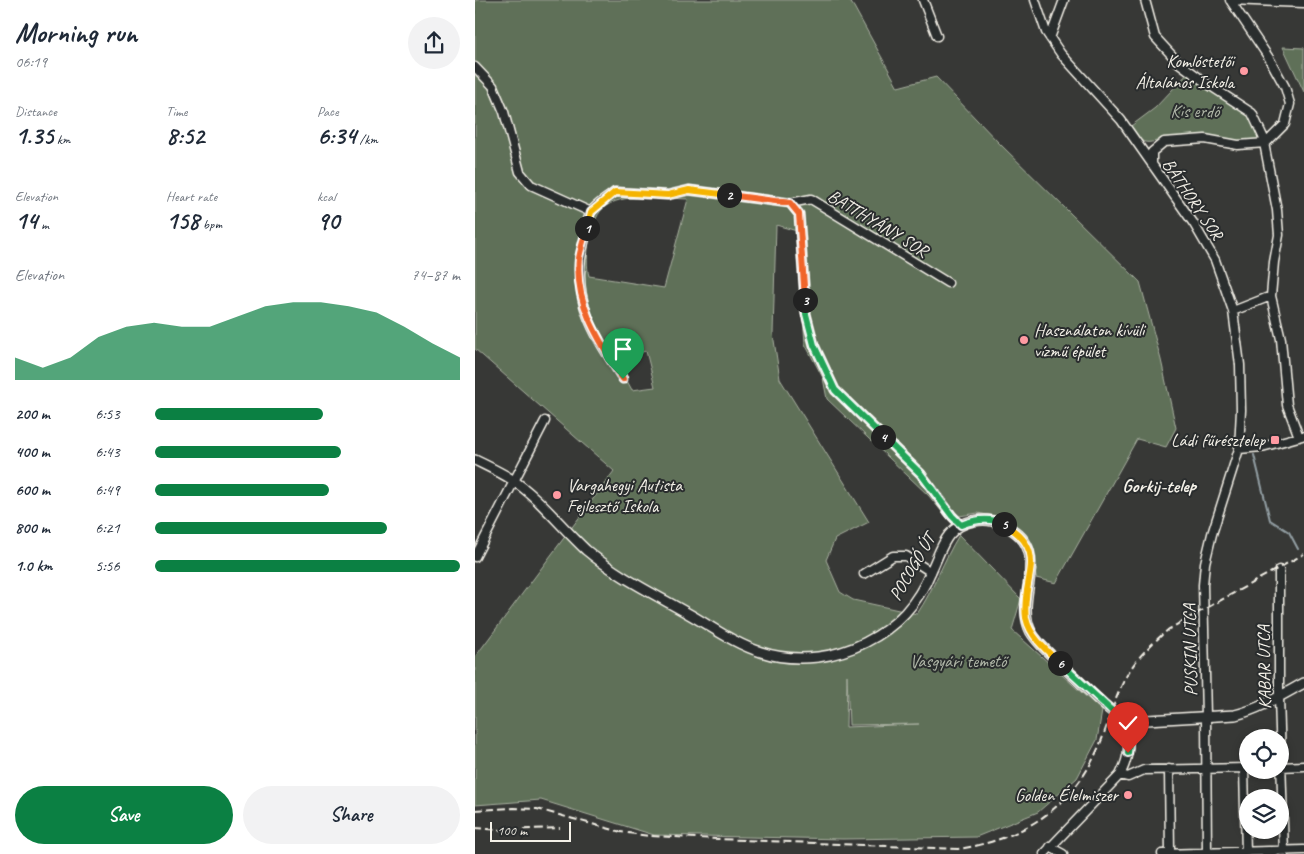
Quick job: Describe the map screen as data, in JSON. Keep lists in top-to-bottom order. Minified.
{"streets":{"main road":["POCOGÓ ÚT"],"street":["BÁTHORY SOR","BATTHYÁNY SOR","PUSKIN UTCA","KABAR UTCA"]},"crossings":[["BÁTHORY SOR","PUSKIN UTCA"]],"districts":["Gorkij-telep"],"parks":["Kis erdő","Vasgyári temető"],"places":{"other":["Komlóstetői Általános Iskola","Használaton kívüli vízmű épület","Vargahegyi Autista Fejlesztő Iskola","Golden Élelmiszer"],"transit":["Ládi fűrésztelep"]},"scale_bar":"100 m","page":{"heading":["Morning run","06:19"],"stats":[["Distance","1.35 km"],["Time","8:52"],["Pace","6:34 /km"],["Elevation","14 m"],["Heart rate","158 bpm"],["kcal","90"]],"pins":["2","1","3","4","5","6"],"chart":["Elevation","74–87 m"],"list":[{"name":"200 m","note":"6:53"},{"name":"400 m","note":"6:43"},{"name":"600 m","note":"6:49"},{"name":"800 m","note":"6:21"},{"name":"1.0 km","note":"5:56"}],"buttons":["Save","Share"],"scale":"100 m"}}
